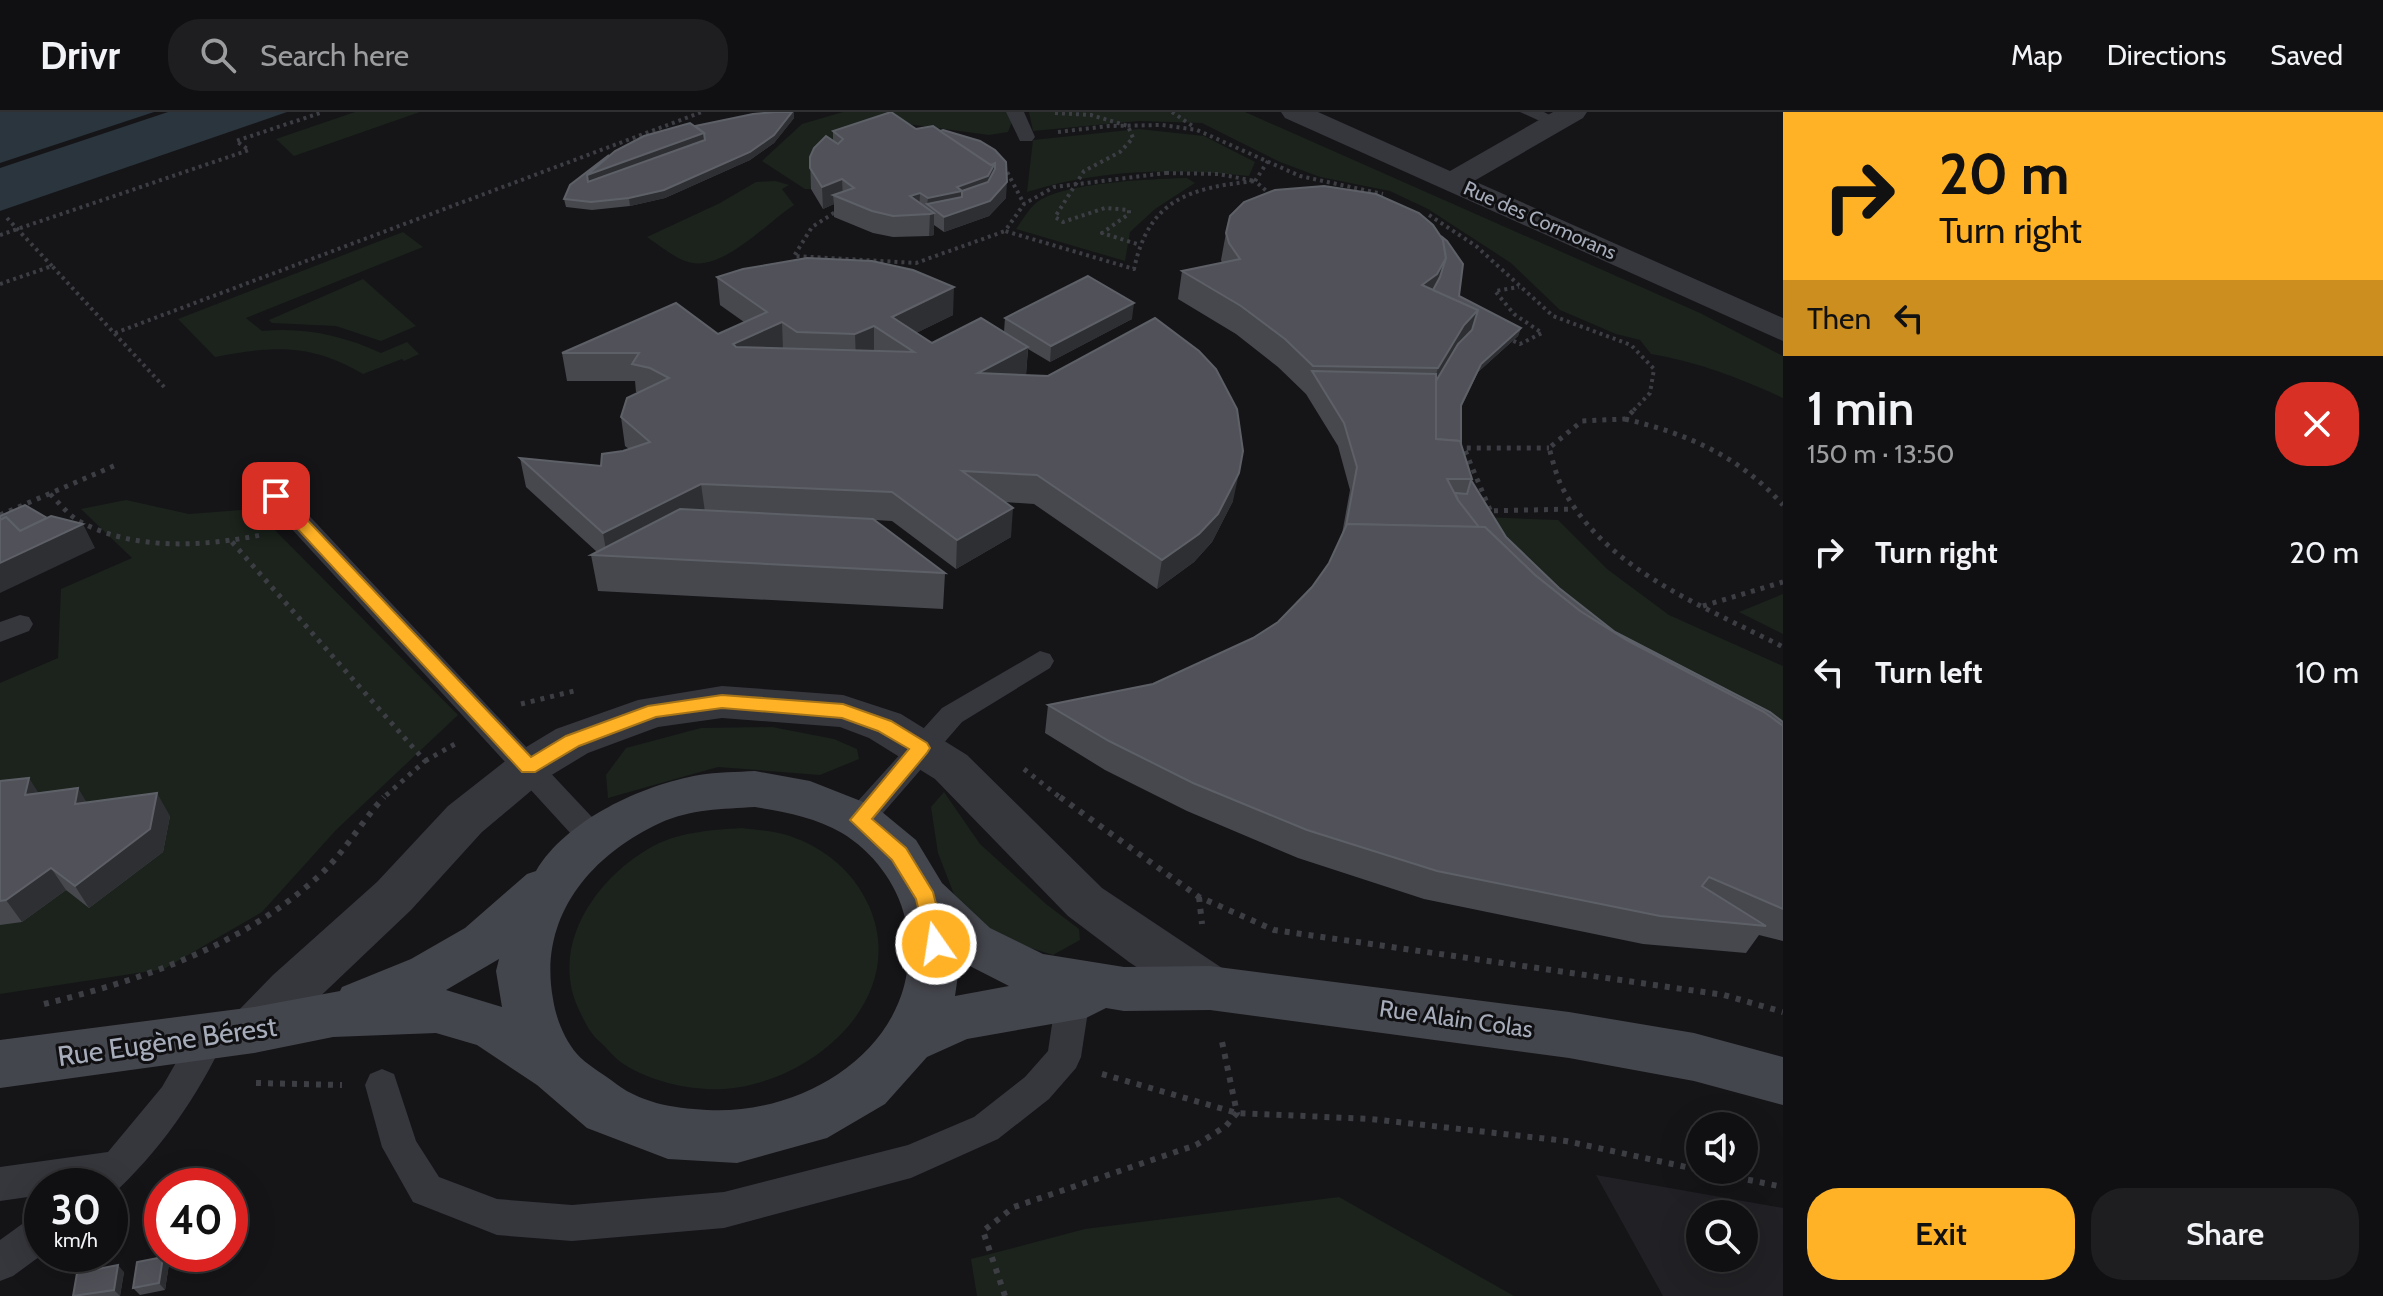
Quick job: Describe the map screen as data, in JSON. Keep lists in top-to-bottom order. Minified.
{"streets":{"street":["Rue des Cormorans","Rue Alain Colas","Rue Eugène Bérest"]},"crossings":[["Rue Alain Colas","Rue Eugène Bérest"]],"page":{"header":"Drivr","search":"Search here","nav":["Map","Directions","Saved"],"turn":["20 m","Turn right"],"then":"Then","heading":["1 min","150 m · 13:50"],"list":[{"name":"Turn right","value":"20 m"},{"name":"Turn left","value":"10 m"}],"speed":"30 km/h","limit":"40","buttons":["Exit","Share"]}}
